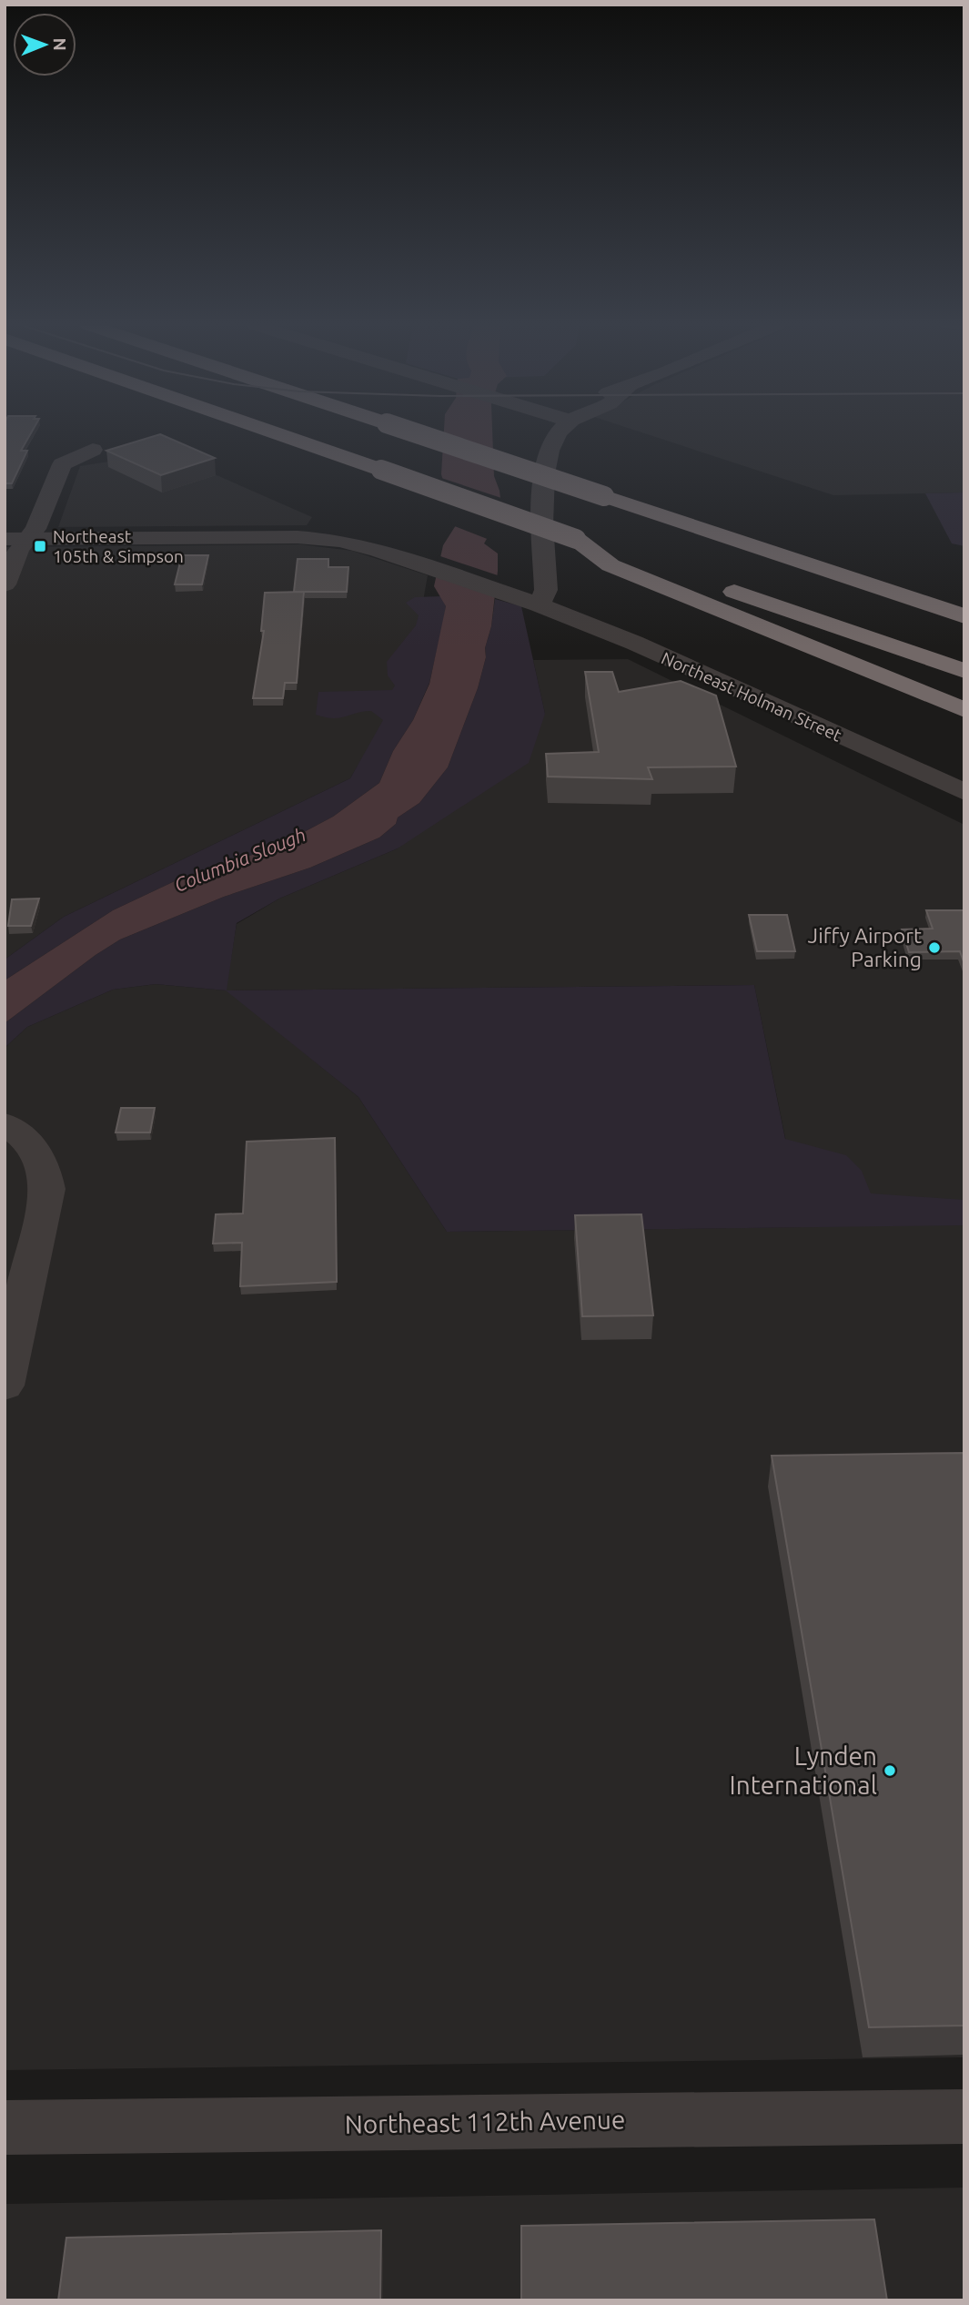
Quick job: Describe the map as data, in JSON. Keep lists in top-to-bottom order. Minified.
{"streets":{"street":["Northeast Holman Street","Northeast 112th Avenue"]},"water":["Columbia Slough"],"places":{"transit":["Northeast 105th & Simpson"],"other":["Jiffy Airport Parking","Lynden International"]},"north":"right"}
